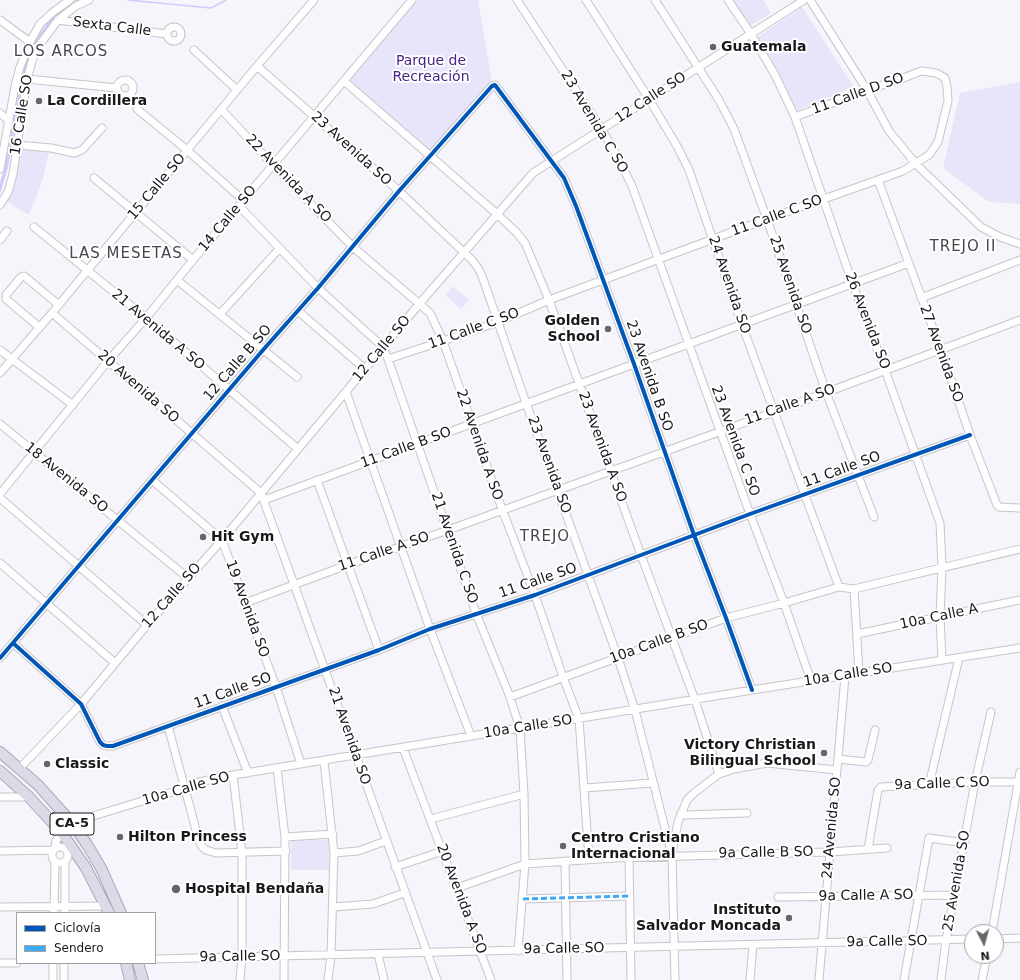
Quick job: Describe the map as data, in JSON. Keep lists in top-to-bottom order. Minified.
{"streets":{"highway":["CA-5"],"street":["Sexta Calle","11 Calle D SO","12 Calle SO","16 Calle SO","23 Avenida C SO","23 Avenida SO","22 Avenida A SO","15 Calle SO","11 Calle C SO","14 Calle SO","24 Avenida SO","25 Avenida SO","26 Avenida SO","21 Avenida A SO","27 Avenida SO","12 Calle B SO","23 Avenida B SO","20 Avenida SO","11 Calle A SO","23 Avenida A SO","11 Calle B SO","11 Calle SO","18 Avenida SO","21 Avenida C SO","19 Avenida SO","10a Calle A","10a Calle B SO","10a Calle SO","21 Avenida SO","9a Calle C SO","9a Calle B SO","9a Calle A SO","20 Avenida A SO","9a Calle SO"]},"crossings":[["Sexta Calle","16 Calle SO"],["11 Calle D SO","11 Calle C SO"],["11 Calle D SO","26 Avenida SO"],["12 Calle SO","23 Avenida C SO"],["12 Calle SO","23 Avenida SO"],["12 Calle SO","22 Avenida A SO"],["12 Calle SO","24 Avenida SO"],["12 Calle SO","25 Avenida SO"],["12 Calle SO","26 Avenida SO"],["12 Calle SO","21 Avenida A SO"],["12 Calle SO","23 Avenida B SO"],["12 Calle SO","20 Avenida SO"],["12 Calle SO","23 Avenida A SO"],["12 Calle SO","11 Calle B SO"],["12 Calle SO","11 Calle SO"],["12 Calle SO","18 Avenida SO"],["12 Calle SO","21 Avenida C SO"],["12 Calle SO","19 Avenida SO"],["12 Calle SO","21 Avenida SO"],["12 Calle SO","CA-5"],["23 Avenida C SO","11 Calle C SO"],["23 Avenida C SO","11 Calle A SO"],["23 Avenida C SO","11 Calle B SO"],["23 Avenida C SO","11 Calle SO"],["23 Avenida C SO","10a Calle B SO"],["23 Avenida C SO","10a Calle SO"],["23 Avenida SO","15 Calle SO"],["23 Avenida SO","11 Calle C SO"],["23 Avenida SO","14 Calle SO"],["23 Avenida SO","12 Calle B SO"],["23 Avenida SO","11 Calle A SO"],["23 Avenida SO","11 Calle B SO"],["23 Avenida SO","11 Calle SO"],["23 Avenida SO","10a Calle B SO"],["23 Avenida SO","10a Calle SO"],["23 Avenida SO","9a Calle B SO"],["23 Avenida SO","9a Calle SO"],["22 Avenida A SO","15 Calle SO"],["22 Avenida A SO","11 Calle C SO"],["22 Avenida A SO","14 Calle SO"],["22 Avenida A SO","12 Calle B SO"],["22 Avenida A SO","11 Calle A SO"],["22 Avenida A SO","11 Calle B SO"],["22 Avenida A SO","11 Calle SO"],["22 Avenida A SO","10a Calle B SO"],["22 Avenida A SO","10a Calle SO"],["22 Avenida A SO","9a Calle B SO"],["15 Calle SO","21 Avenida A SO"],["15 Calle SO","20 Avenida SO"],["15 Calle SO","21 Avenida C SO"],["11 Calle C SO","24 Avenida SO"],["11 Calle C SO","25 Avenida SO"],["11 Calle C SO","26 Avenida SO"],["11 Calle C SO","27 Avenida SO"],["11 Calle C SO","23 Avenida B SO"],["11 Calle C SO","23 Avenida A SO"],["11 Calle C SO","21 Avenida C SO"],["14 Calle SO","21 Avenida A SO"],["14 Calle SO","20 Avenida SO"],["14 Calle SO","18 Avenida SO"],["14 Calle SO","21 Avenida C SO"],["24 Avenida SO","11 Calle A SO"],["24 Avenida SO","11 Calle B SO"],["24 Avenida SO","11 Calle SO"],["24 Avenida SO","10a Calle B SO"],["24 Avenida SO","10a Calle SO"],["24 Avenida SO","9a Calle B SO"],["24 Avenida SO","9a Calle A SO"],["24 Avenida SO","9a Calle SO"],["25 Avenida SO","11 Calle A SO"],["25 Avenida SO","11 Calle B SO"],["25 Avenida SO","11 Calle SO"],["25 Avenida SO","9a Calle C SO"],["25 Avenida SO","9a Calle A SO"],["25 Avenida SO","9a Calle SO"],["26 Avenida SO","11 Calle A SO"],["26 Avenida SO","11 Calle B SO"],["26 Avenida SO","11 Calle SO"],["26 Avenida SO","10a Calle A"],["26 Avenida SO","10a Calle B SO"],["26 Avenida SO","10a Calle SO"],["21 Avenida A SO","12 Calle B SO"],["27 Avenida SO","11 Calle A SO"],["27 Avenida SO","11 Calle B SO"],["27 Avenida SO","11 Calle SO"],["12 Calle B SO","23 Avenida B SO"],["12 Calle B SO","20 Avenida SO"],["12 Calle B SO","23 Avenida A SO"],["12 Calle B SO","18 Avenida SO"],["12 Calle B SO","21 Avenida C SO"],["12 Calle B SO","19 Avenida SO"],["23 Avenida B SO","11 Calle A SO"],["23 Avenida B SO","11 Calle B SO"],["23 Avenida B SO","11 Calle SO"],["23 Avenida B SO","10a Calle B SO"],["23 Avenida B SO","10a Calle SO"],["20 Avenida SO","11 Calle B SO"],["20 Avenida SO","21 Avenida SO"],["11 Calle A SO","23 Avenida A SO"],["11 Calle A SO","21 Avenida C SO"],["11 Calle A SO","19 Avenida SO"],["11 Calle A SO","21 Avenida SO"],["23 Avenida A SO","11 Calle B SO"],["23 Avenida A SO","11 Calle SO"],["23 Avenida A SO","10a Calle B SO"],["23 Avenida A SO","10a Calle SO"],["11 Calle B SO","21 Avenida C SO"],["11 Calle B SO","21 Avenida SO"],["11 Calle SO","21 Avenida C SO"],["11 Calle SO","19 Avenida SO"],["11 Calle SO","21 Avenida SO"],["21 Avenida C SO","10a Calle B SO"],["21 Avenida C SO","10a Calle SO"],["21 Avenida C SO","9a Calle B SO"],["21 Avenida C SO","9a Calle SO"],["19 Avenida SO","10a Calle SO"],["10a Calle SO","21 Avenida SO"],["10a Calle SO","CA-5"],["21 Avenida SO","9a Calle SO"],["9a Calle C SO","9a Calle B SO"],["9a Calle B SO","20 Avenida A SO"],["20 Avenida A SO","9a Calle SO"]],"districts":["LOS ARCOS","TREJO II","LAS MESETAS","TREJO"],"parks":["Parque de Recreación"],"places":["Guatemala","La Cordillera","Golden School","Hit Gym","Victory Christian Bilingual School","Classic","Hilton Princess","Centro Cristiano Internacional","Hospital Bendaña","Instituto Salvador Moncada"],"legend":["Ciclovía","Sendero"],"north":"bottom"}
